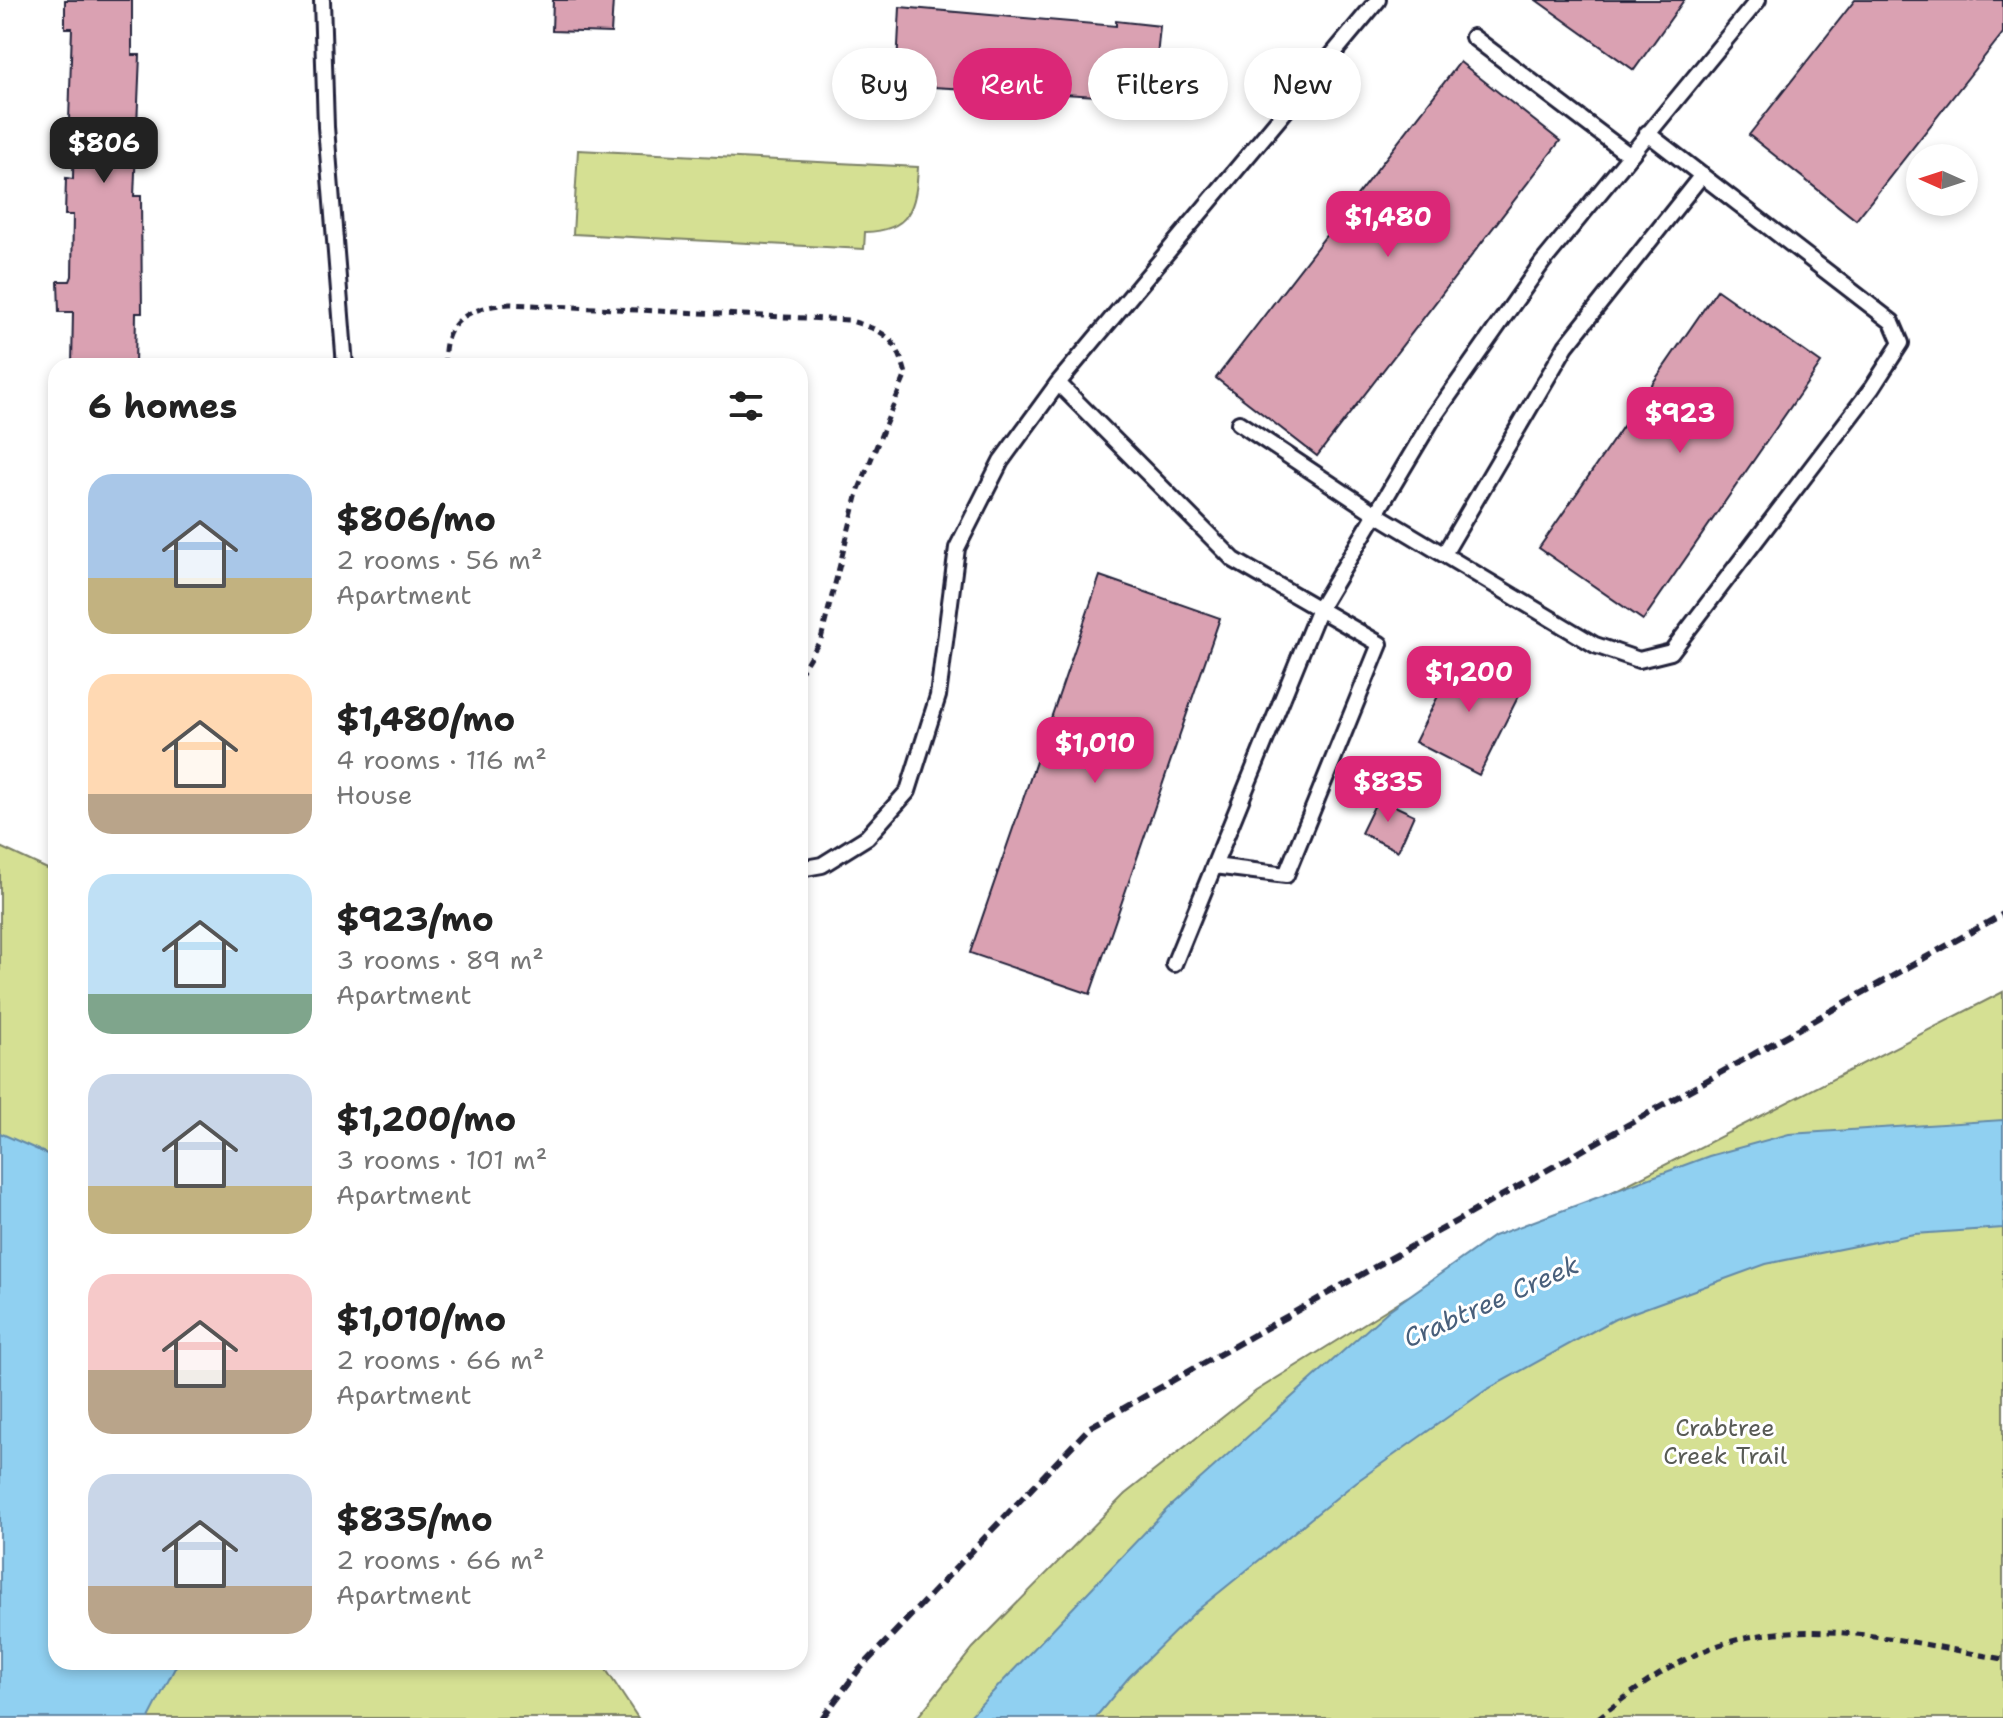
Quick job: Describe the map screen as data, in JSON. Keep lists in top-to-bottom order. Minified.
{"water":["Crabtree Creek"],"parks":["Crabtree Creek Trail"],"north":"left","page":{"chip":["Buy","Rent","Filters","New"],"price":["$806","$1,480","$923","$1,200","$1,010","$835"],"heading":"6 homes","list":[{"name":"$806/mo","note":"2 rooms · 56 m² · Apartment"},{"name":"$1,480/mo","note":"4 rooms · 116 m² · House"},{"name":"$923/mo","note":"3 rooms · 89 m² · Apartment"},{"name":"$1,200/mo","note":"3 rooms · 101 m² · Apartment"},{"name":"$1,010/mo","note":"2 rooms · 66 m² · Apartment"},{"name":"$835/mo","note":"2 rooms · 66 m² · Apartment"}]}}
